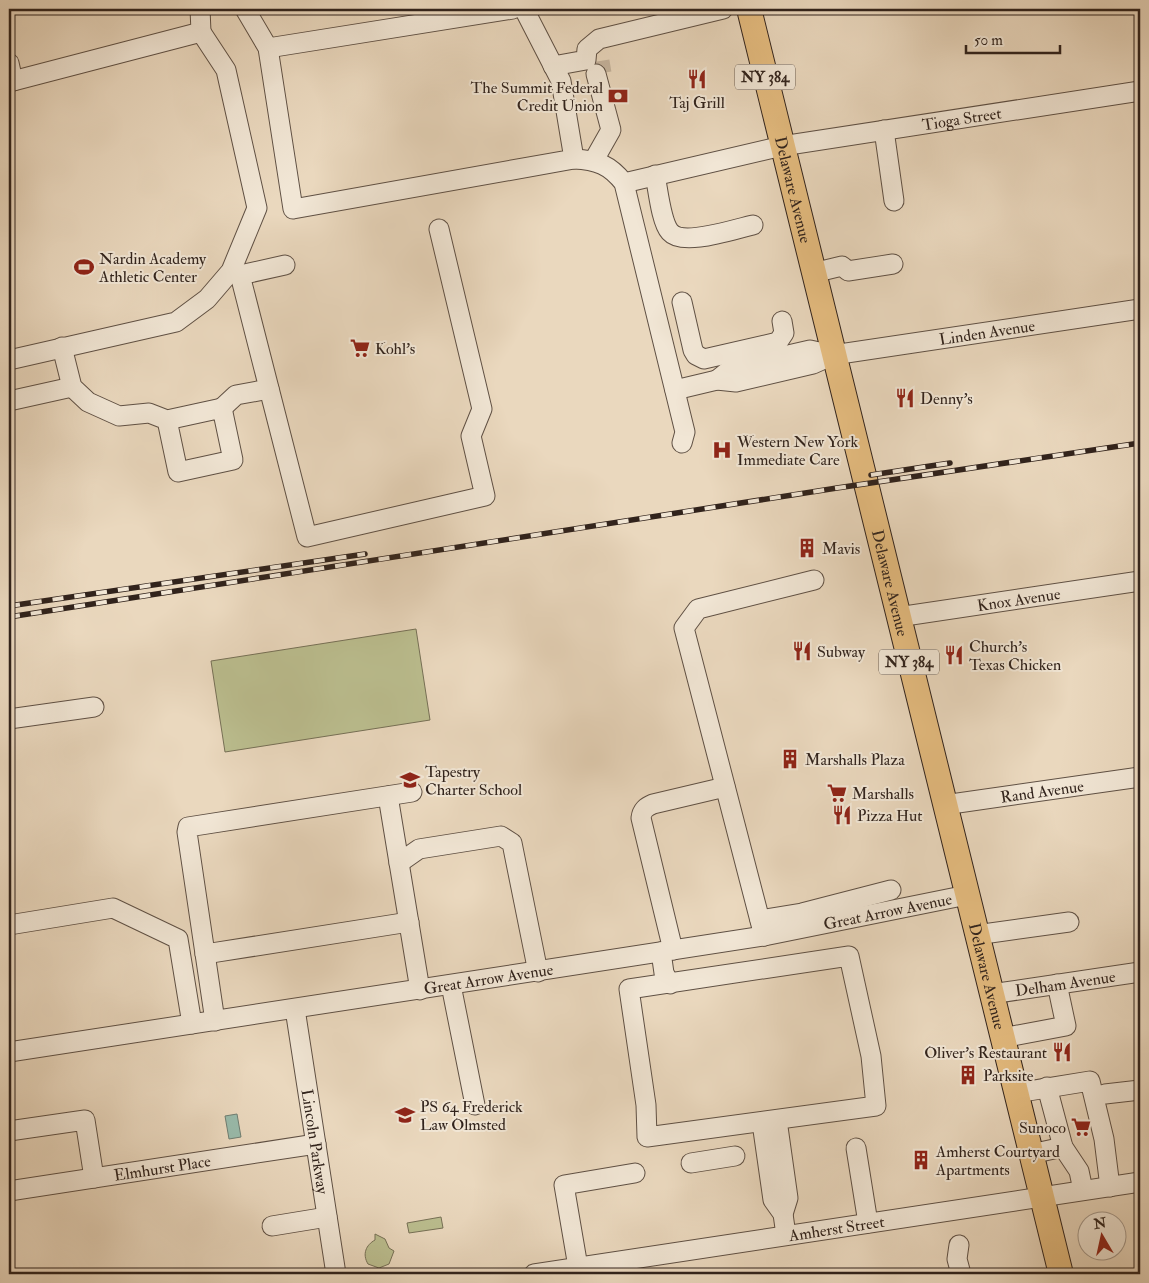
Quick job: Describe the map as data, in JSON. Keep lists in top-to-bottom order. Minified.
{"streets":{"main road":["NY 384","Delaware Avenue"],"street":["Tioga Street","Linden Avenue","Knox Avenue","Rand Avenue","Great Arrow Avenue","Delham Avenue","Lincoln Parkway","Elmhurst Place","Amherst Street"]},"crossings":[["Tioga Street","Delaware Avenue"],["Delaware Avenue","Linden Avenue"],["Delaware Avenue","Knox Avenue"],["Delaware Avenue","Rand Avenue"],["Delaware Avenue","Great Arrow Avenue"],["Delaware Avenue","Delham Avenue"],["Delaware Avenue","Amherst Street"],["Great Arrow Avenue","Lincoln Parkway"],["Lincoln Parkway","Elmhurst Place"]],"places":{"restaurant":["Taj Grill","Denny's","Subway","Church's Texas Chicken","Pizza Hut","Oliver's Restaurant"],"bank":["The Summit Federal Credit Union"],"sports":["Nardin Academy Athletic Center"],"supermarket":["Kohl's","Marshalls","Sunoco"],"hospital":["Western New York Immediate Care"],"building":["Mavis","Marshalls Plaza","Parksite","Amherst Courtyard Apartments"],"school or university":["Tapestry Charter School","PS 64 Frederick Law Olmsted"]},"scale_bar":"50 m","north":"top"}
